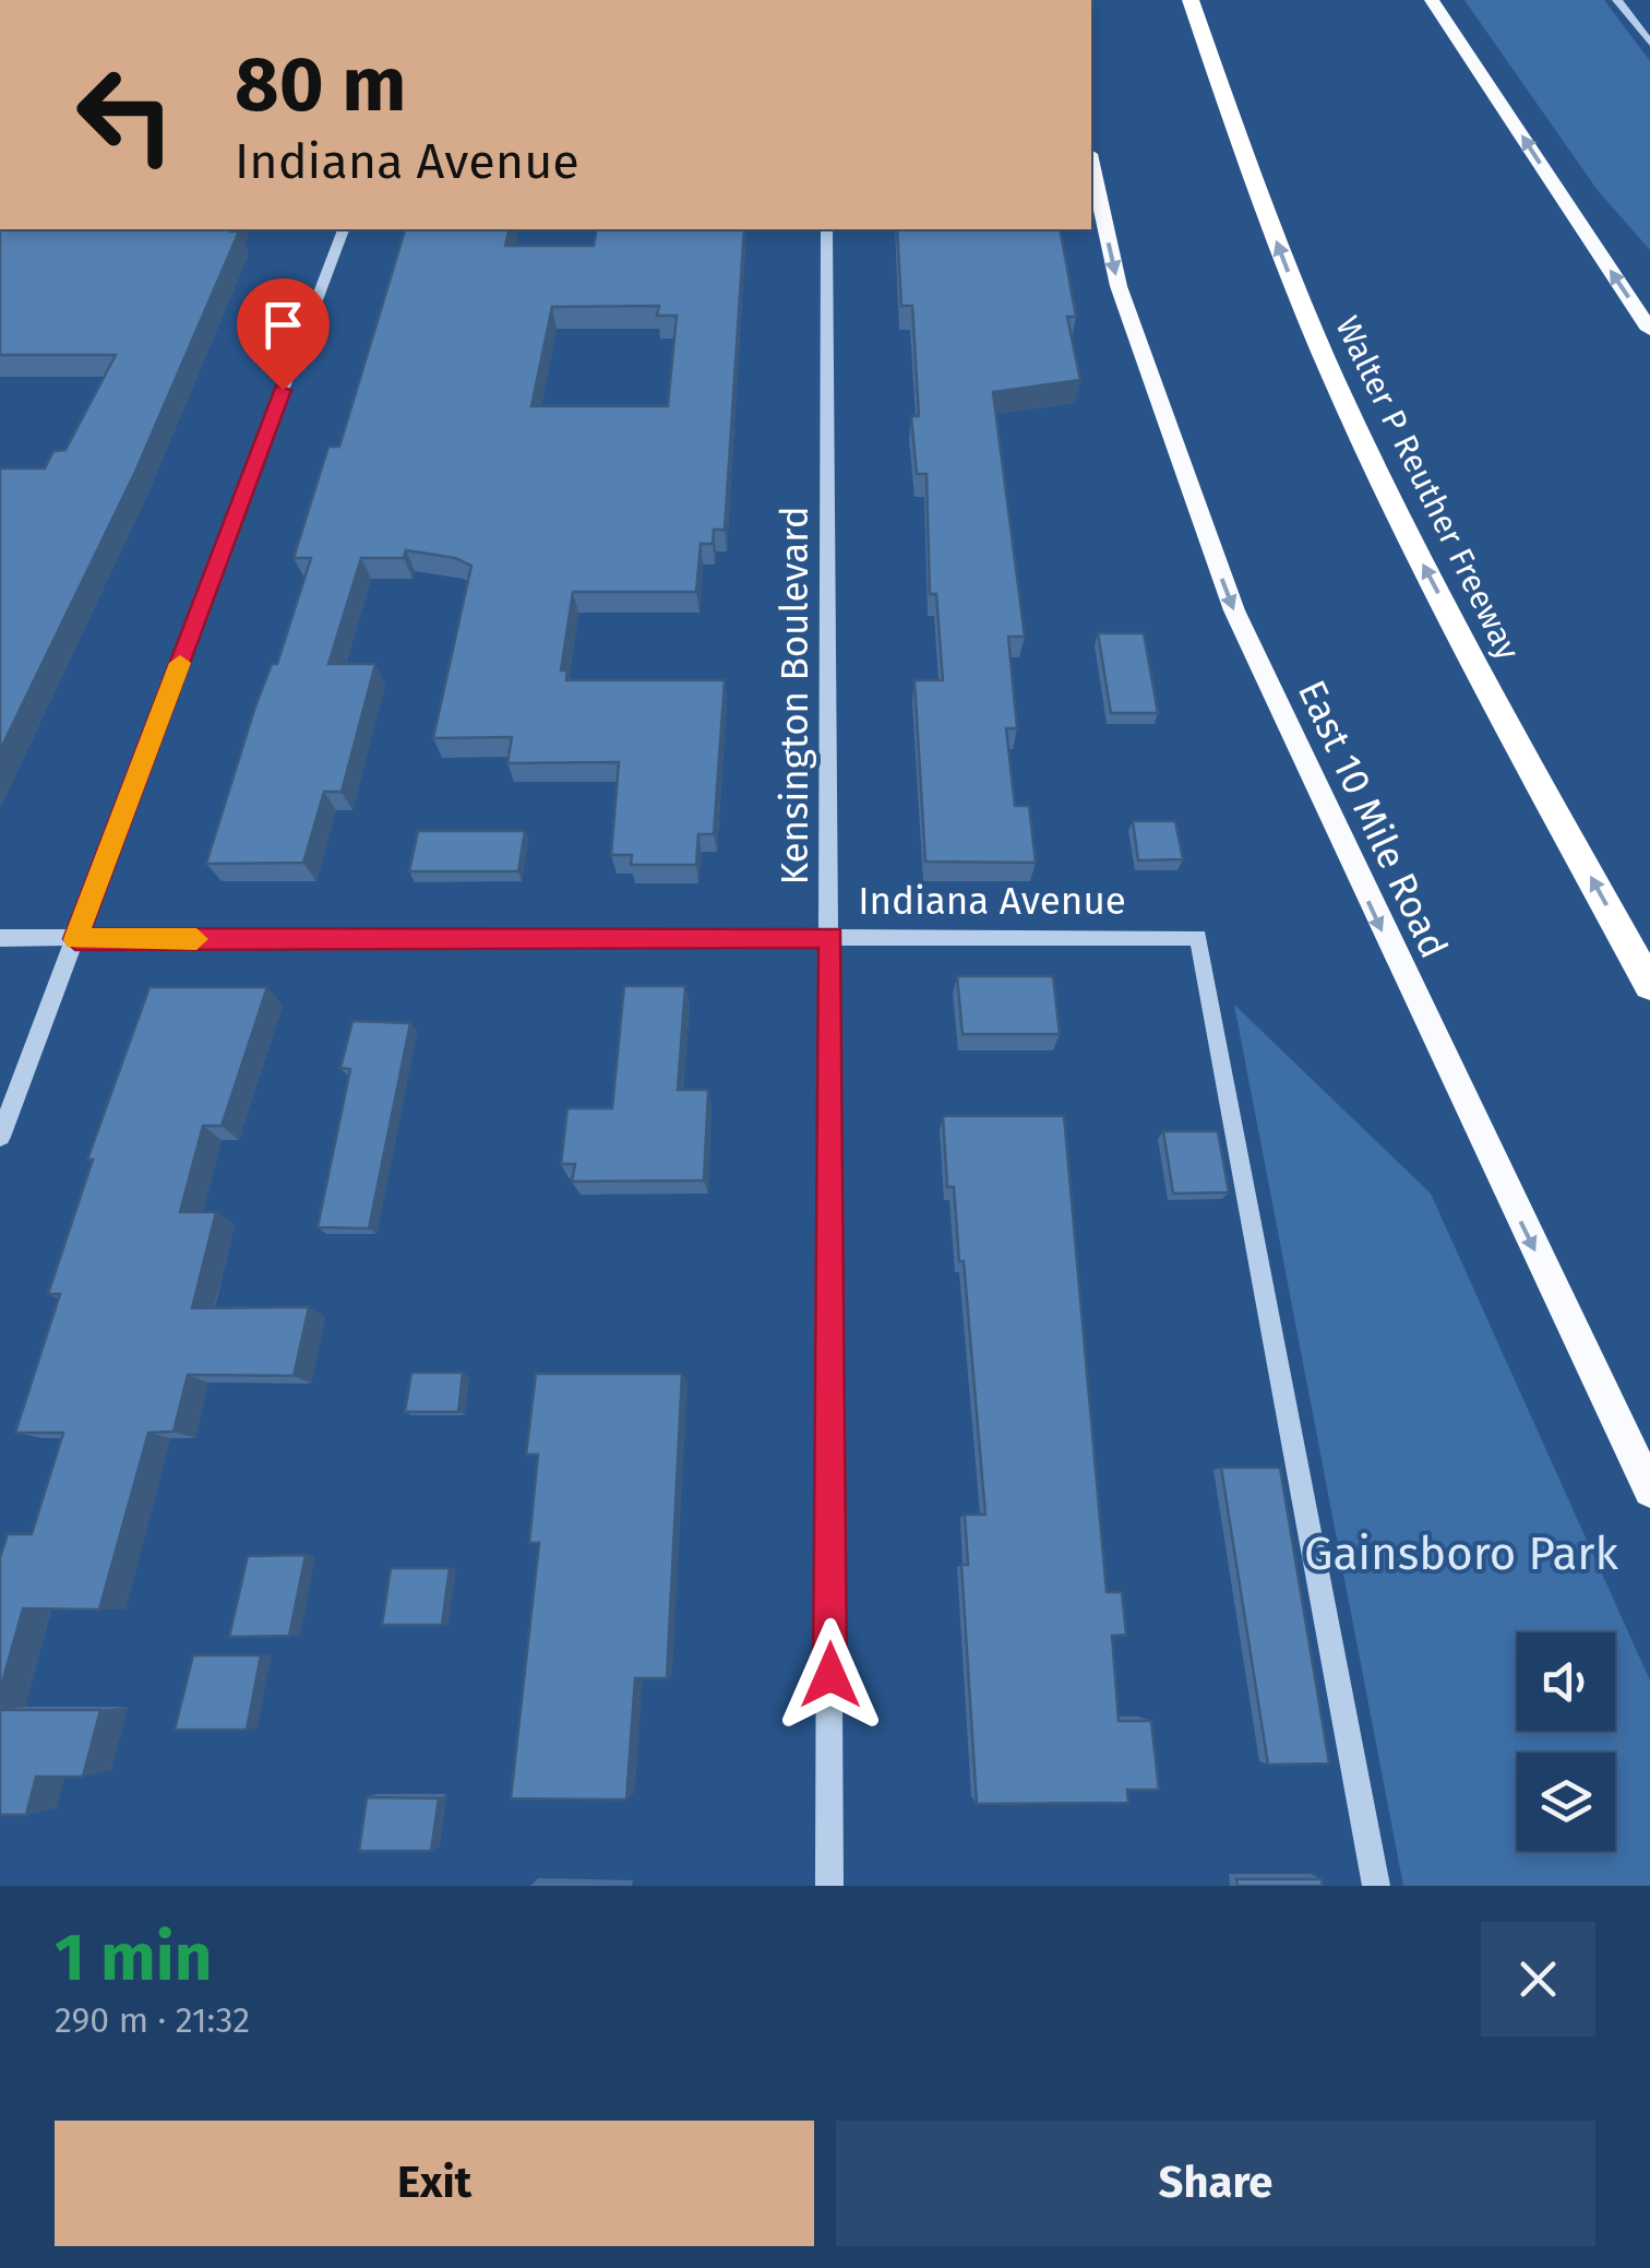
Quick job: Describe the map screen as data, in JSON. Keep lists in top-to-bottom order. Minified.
{"streets":{"highway":["Walter P Reuther Freeway"],"main road":["East 10 Mile Road"],"street":["Kensington Boulevard","Indiana Avenue"]},"crossings":[["Kensington Boulevard","Indiana Avenue"]],"one_way":["Walter P Reuther Freeway","East 10 Mile Road"],"parks":["Gainsboro Park"],"page":{"turn":["80 m","Indiana Avenue"],"heading":["1 min","290 m · 21:32"],"buttons":["Exit","Share"]}}
